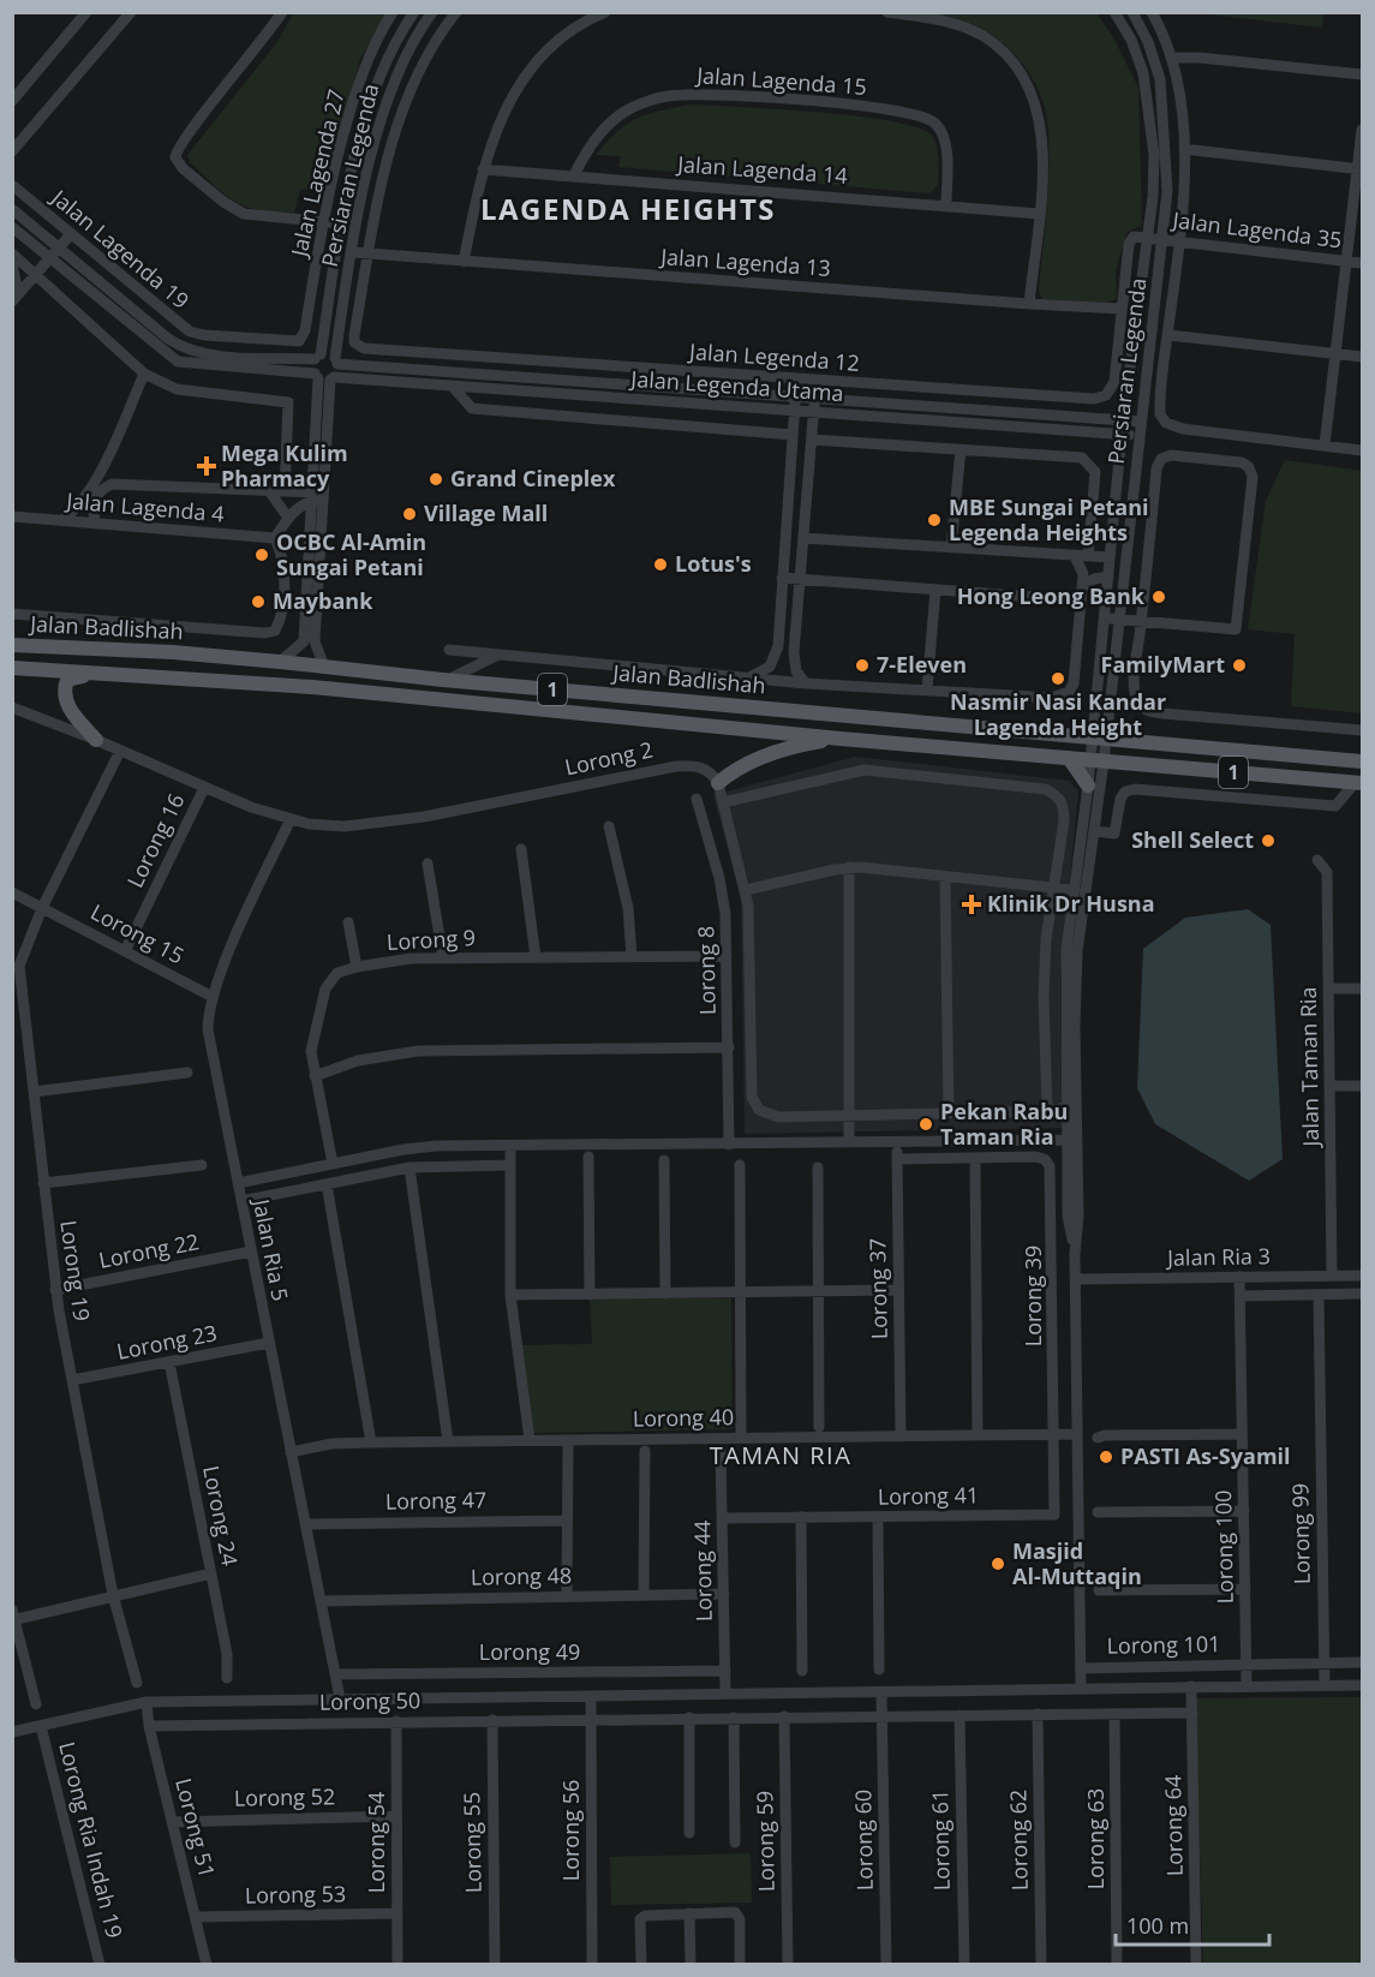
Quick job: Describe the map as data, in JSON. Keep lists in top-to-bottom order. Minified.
{"streets":{"main road":["Jalan Badlishah","1"],"street":["Jalan Lagenda 15","Jalan Lagenda 14","Jalan Lagenda 27","Persiaran Legenda","Jalan Lagenda 35","Jalan Lagenda 19","Jalan Lagenda 13","Jalan Legenda 12","Jalan Legenda Utama","Jalan Lagenda 4","Lorong 2","Lorong 16","Lorong 15","Lorong 9","Lorong 8","Jalan Taman Ria","Jalan Ria 5","Lorong 22","Jalan Ria 3","Lorong 19","Lorong 37","Lorong 39","Lorong 23","Lorong 40","Lorong 41","Lorong 47","Lorong 24","Lorong 99","Lorong 100","Lorong 44","Lorong 48","Lorong 101","Lorong 49","Lorong 50","Lorong 52","Lorong 64","Lorong 51","Lorong 56","Lorong 63","Lorong Ria Indah 19","Lorong 60","Lorong 61","Lorong 62","Lorong 59","Lorong 54","Lorong 55","Lorong 53"]},"crossings":[["Jalan Lagenda 15","Jalan Lagenda 14"],["Jalan Lagenda 27","Jalan Lagenda 19"],["Persiaran Legenda","Jalan Lagenda 35"],["Persiaran Legenda","Jalan Lagenda 13"],["Persiaran Legenda","Jalan Legenda 12"],["Persiaran Legenda","Jalan Legenda Utama"],["Persiaran Legenda","Jalan Badlishah"],["Jalan Lagenda 35","Jalan Legenda 12"],["Jalan Lagenda 13","Jalan Legenda 12"],["Lorong 2","Lorong 16"],["Lorong 2","Jalan Ria 5"],["Lorong 2","Lorong 19"],["Lorong 16","Lorong 15"],["Lorong 15","Jalan Ria 5"],["Lorong 15","Lorong 19"],["Lorong 9","Lorong 8"],["Jalan Taman Ria","Jalan Ria 3"],["Jalan Ria 5","Lorong 22"],["Jalan Ria 5","Lorong 23"],["Jalan Ria 5","Lorong 40"],["Jalan Ria 5","Lorong 47"],["Jalan Ria 5","Lorong 48"],["Jalan Ria 5","Lorong 49"],["Lorong 22","Lorong 19"],["Jalan Ria 3","Lorong 100"],["Lorong 19","Lorong 23"],["Lorong 37","Lorong 40"],["Lorong 39","Lorong 40"],["Lorong 39","Lorong 41"],["Lorong 23","Lorong 24"],["Lorong 40","Lorong 41"],["Lorong 41","Lorong 44"],["Lorong 99","Lorong 101"],["Lorong 100","Lorong 101"],["Lorong 44","Lorong 48"],["Lorong 44","Lorong 49"],["Lorong 50","Lorong 64"],["Lorong 50","Lorong 51"],["Lorong 50","Lorong 56"],["Lorong 50","Lorong 63"],["Lorong 50","Lorong 60"],["Lorong 50","Lorong 61"],["Lorong 50","Lorong 62"],["Lorong 50","Lorong 59"],["Lorong 50","Lorong 54"],["Lorong 50","Lorong 55"],["Lorong 52","Lorong 51"],["Lorong 52","Lorong 54"],["Lorong 51","Lorong 53"],["Lorong 54","Lorong 53"]],"districts":["LAGENDA HEIGHTS","TAMAN RIA"],"places":{"health":["Mega Kulim Pharmacy","Klinik Dr Husna"],"other":["Grand Cineplex","Village Mall","MBE Sungai Petani Legenda Heights","OCBC Al-Amin Sungai Petani","Lotus's","Hong Leong Bank","Maybank","7-Eleven","FamilyMart","Nasmir Nasi Kandar Lagenda Height","Shell Select","Pekan Rabu Taman Ria","PASTI As-Syamil","Masjid Al-Muttaqin"]},"scale_bar":"100 m"}
